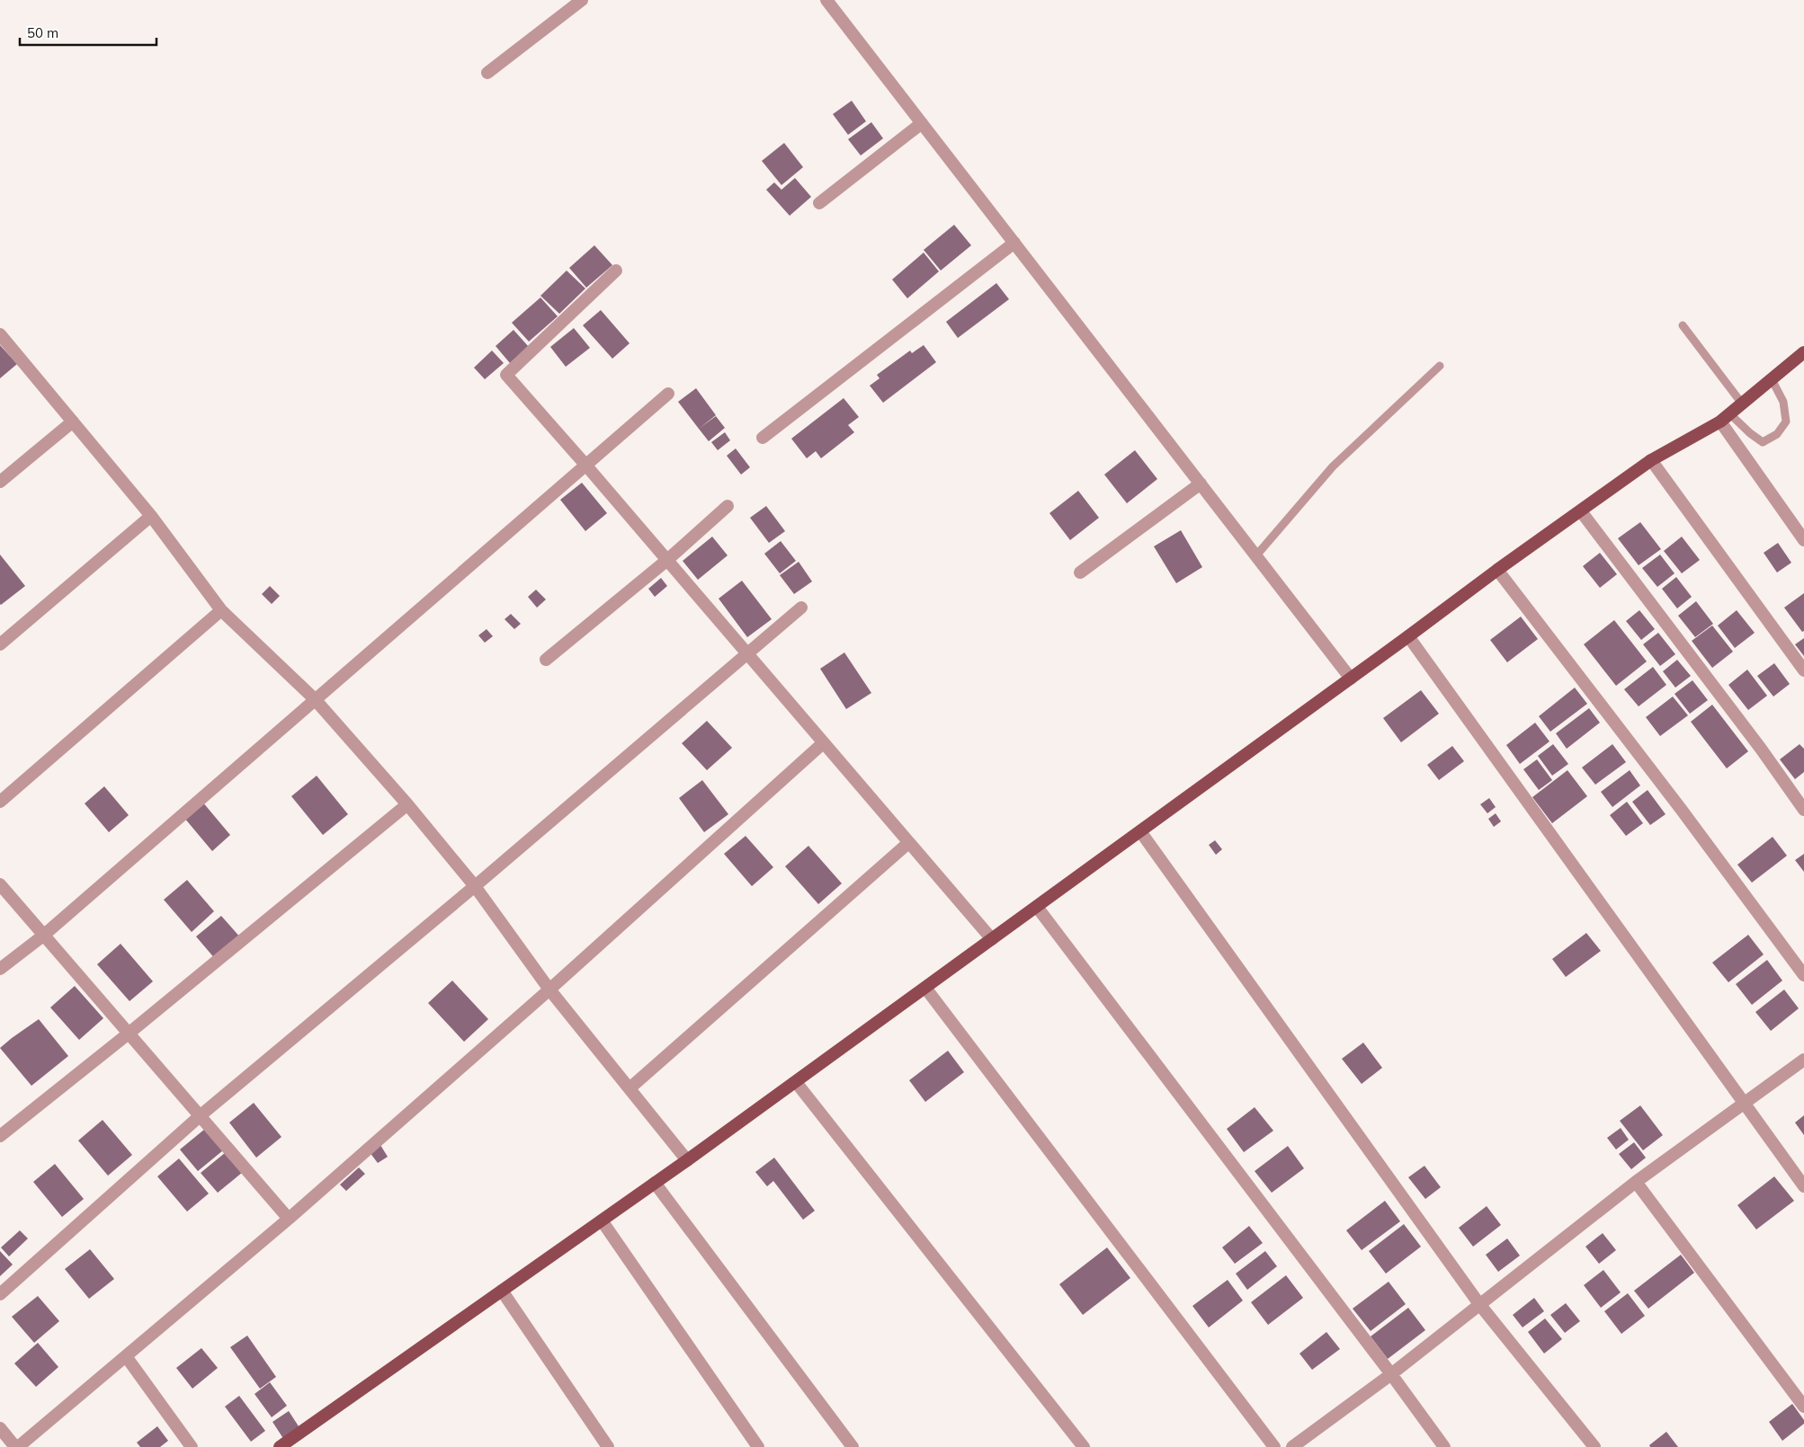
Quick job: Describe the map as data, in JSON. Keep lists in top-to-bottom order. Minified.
{"scale_bar":"50 m"}
